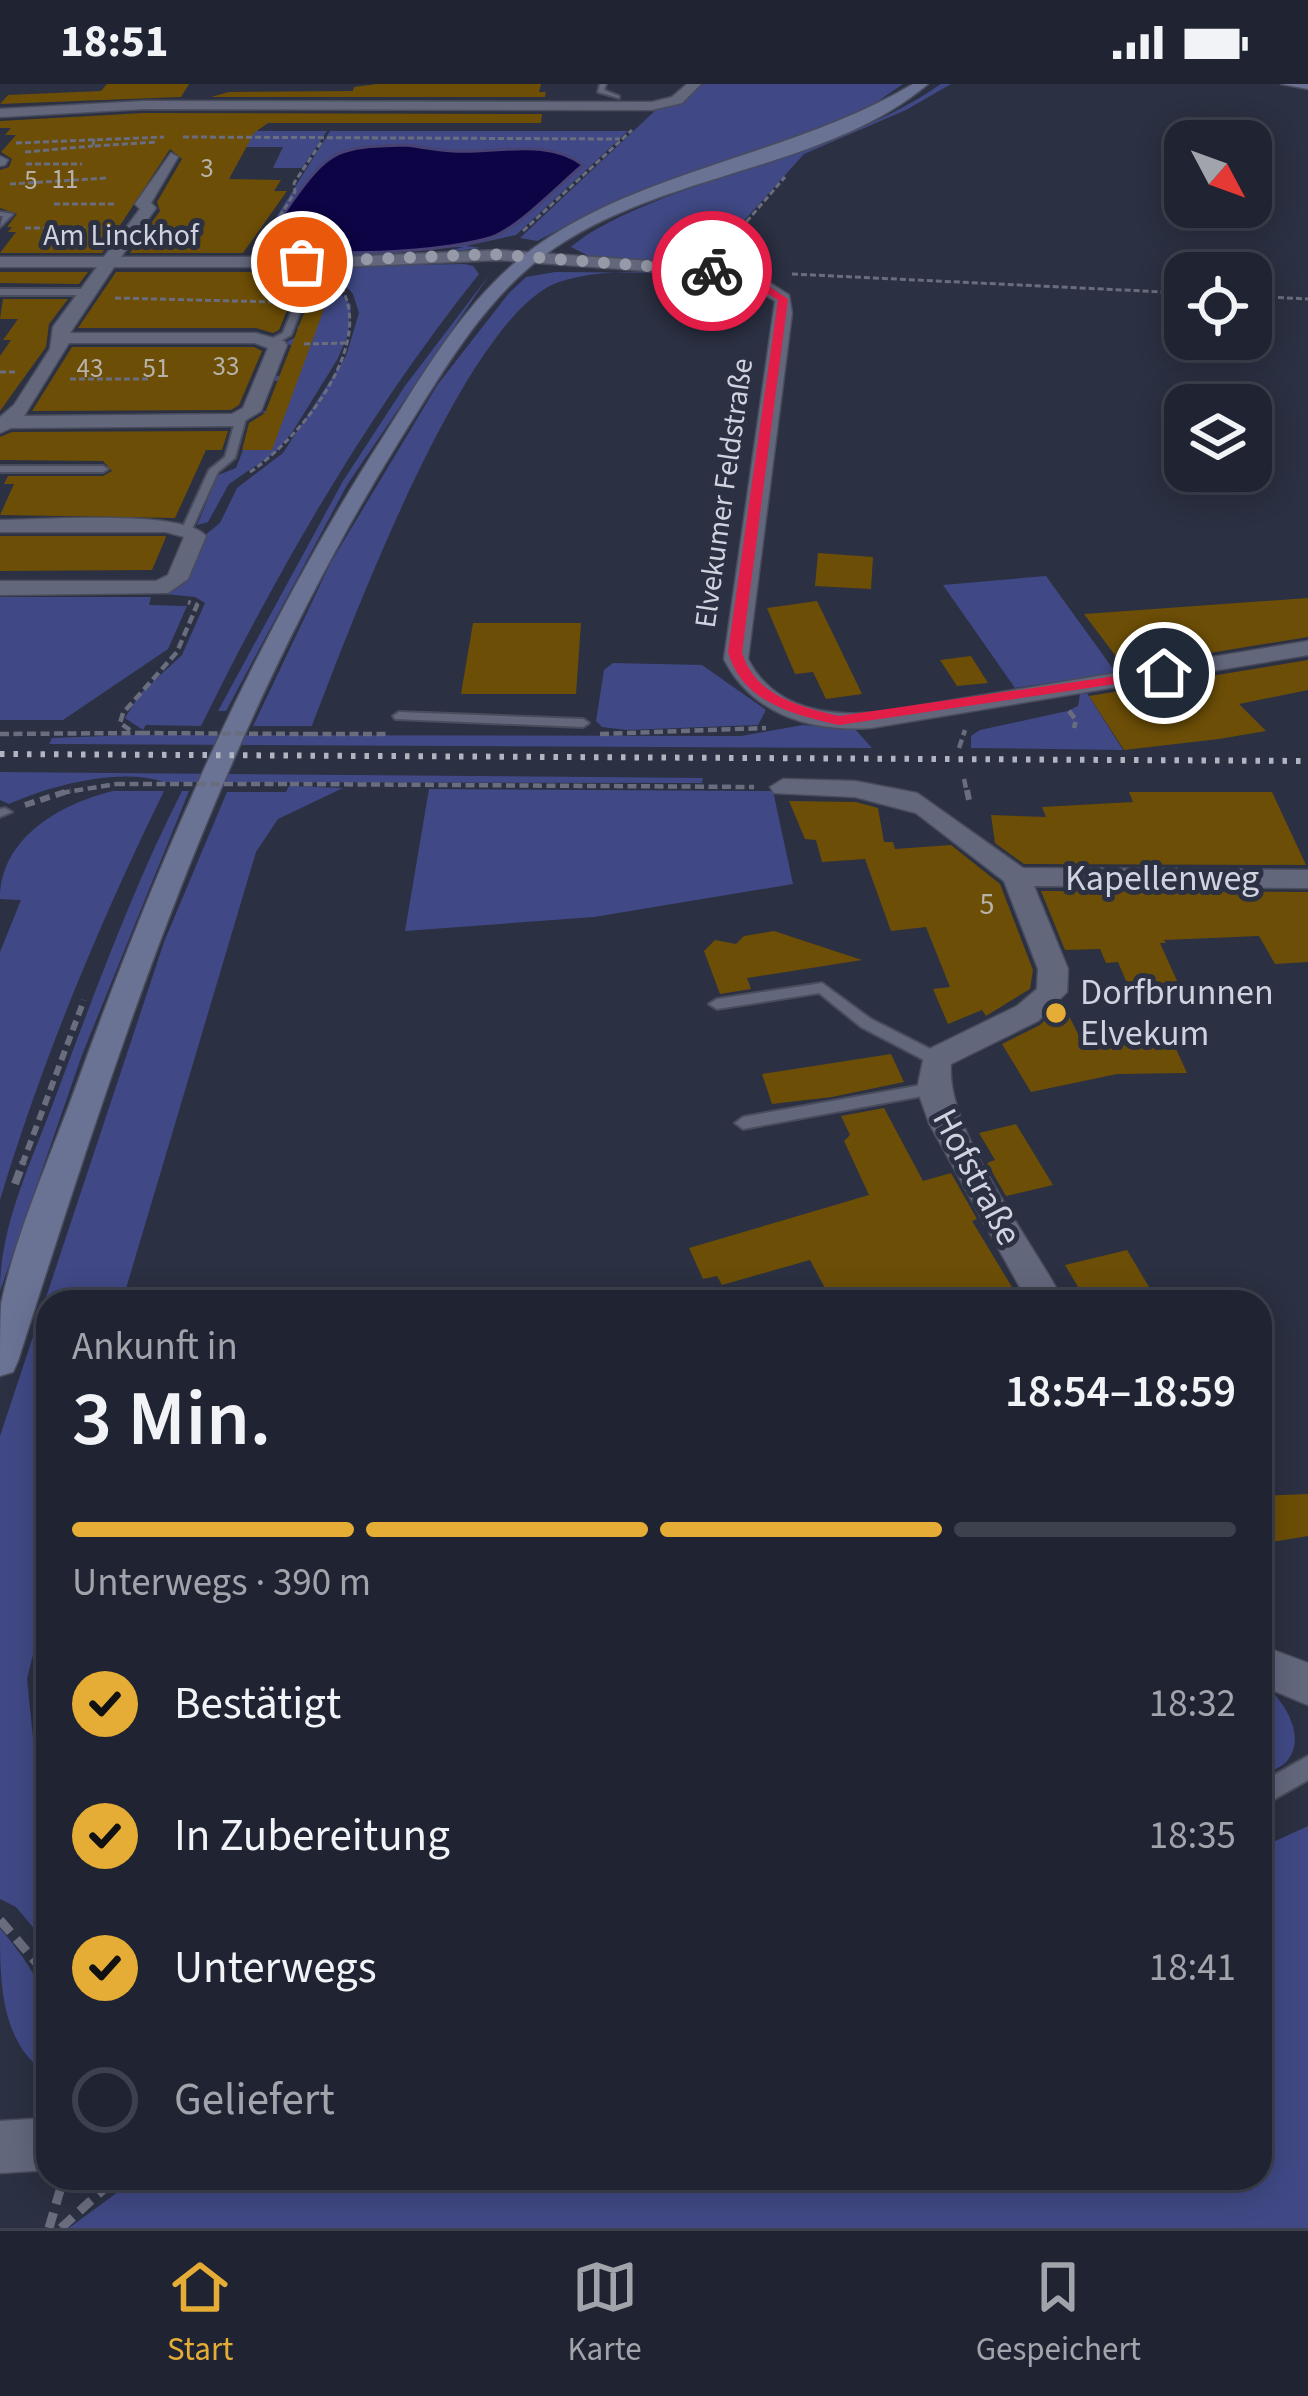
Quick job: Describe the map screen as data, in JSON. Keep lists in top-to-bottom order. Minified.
{"streets":{"street":["Am Linckhof","Elvekumer Feldstraße","Kapellenweg","Hofstraße"]},"crossings":[["Am Linckhof","Elvekumer Feldstraße"],["Kapellenweg","Hofstraße"]],"places":["Dorfbrunnen Elvekum"],"house_numbers":["3","11","5","33","43","51","5"],"north":"bottom right","page":{"status":"18:51","heading":["3 Min.","Ankunft in","18:54–18:59"],"bar":"Unterwegs · 390 m","list":[["Bestätigt","18:32"],["In Zubereitung","18:35"],["Unterwegs","18:41"],"Geliefert"],"tabs":["Start","Karte","Gespeichert"]}}
